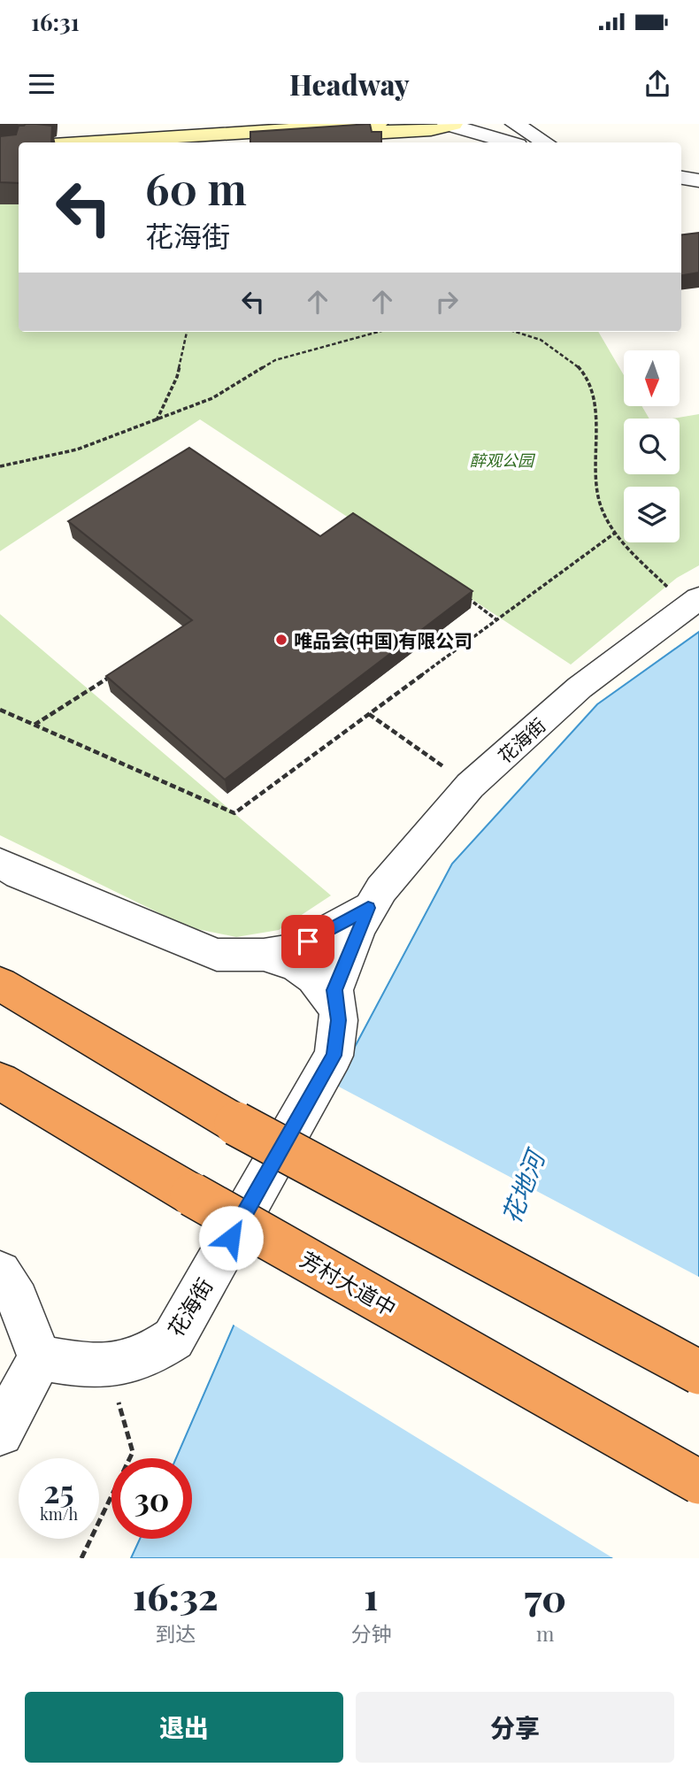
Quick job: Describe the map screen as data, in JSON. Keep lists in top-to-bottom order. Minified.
{"streets":{"highway":["芳村大道中"],"street":["花海街"]},"water":["花地河"],"parks":["醉观公园"],"places":["唯品会(中国)有限公司"],"north":"bottom","page":{"status":"16:31","header":"Headway","turn":["60 m","花海街"],"speed":"25 km/h","limit":"30","eta":["16:32","到达","1","分钟","70","m"],"buttons":["退出","分享"]}}
